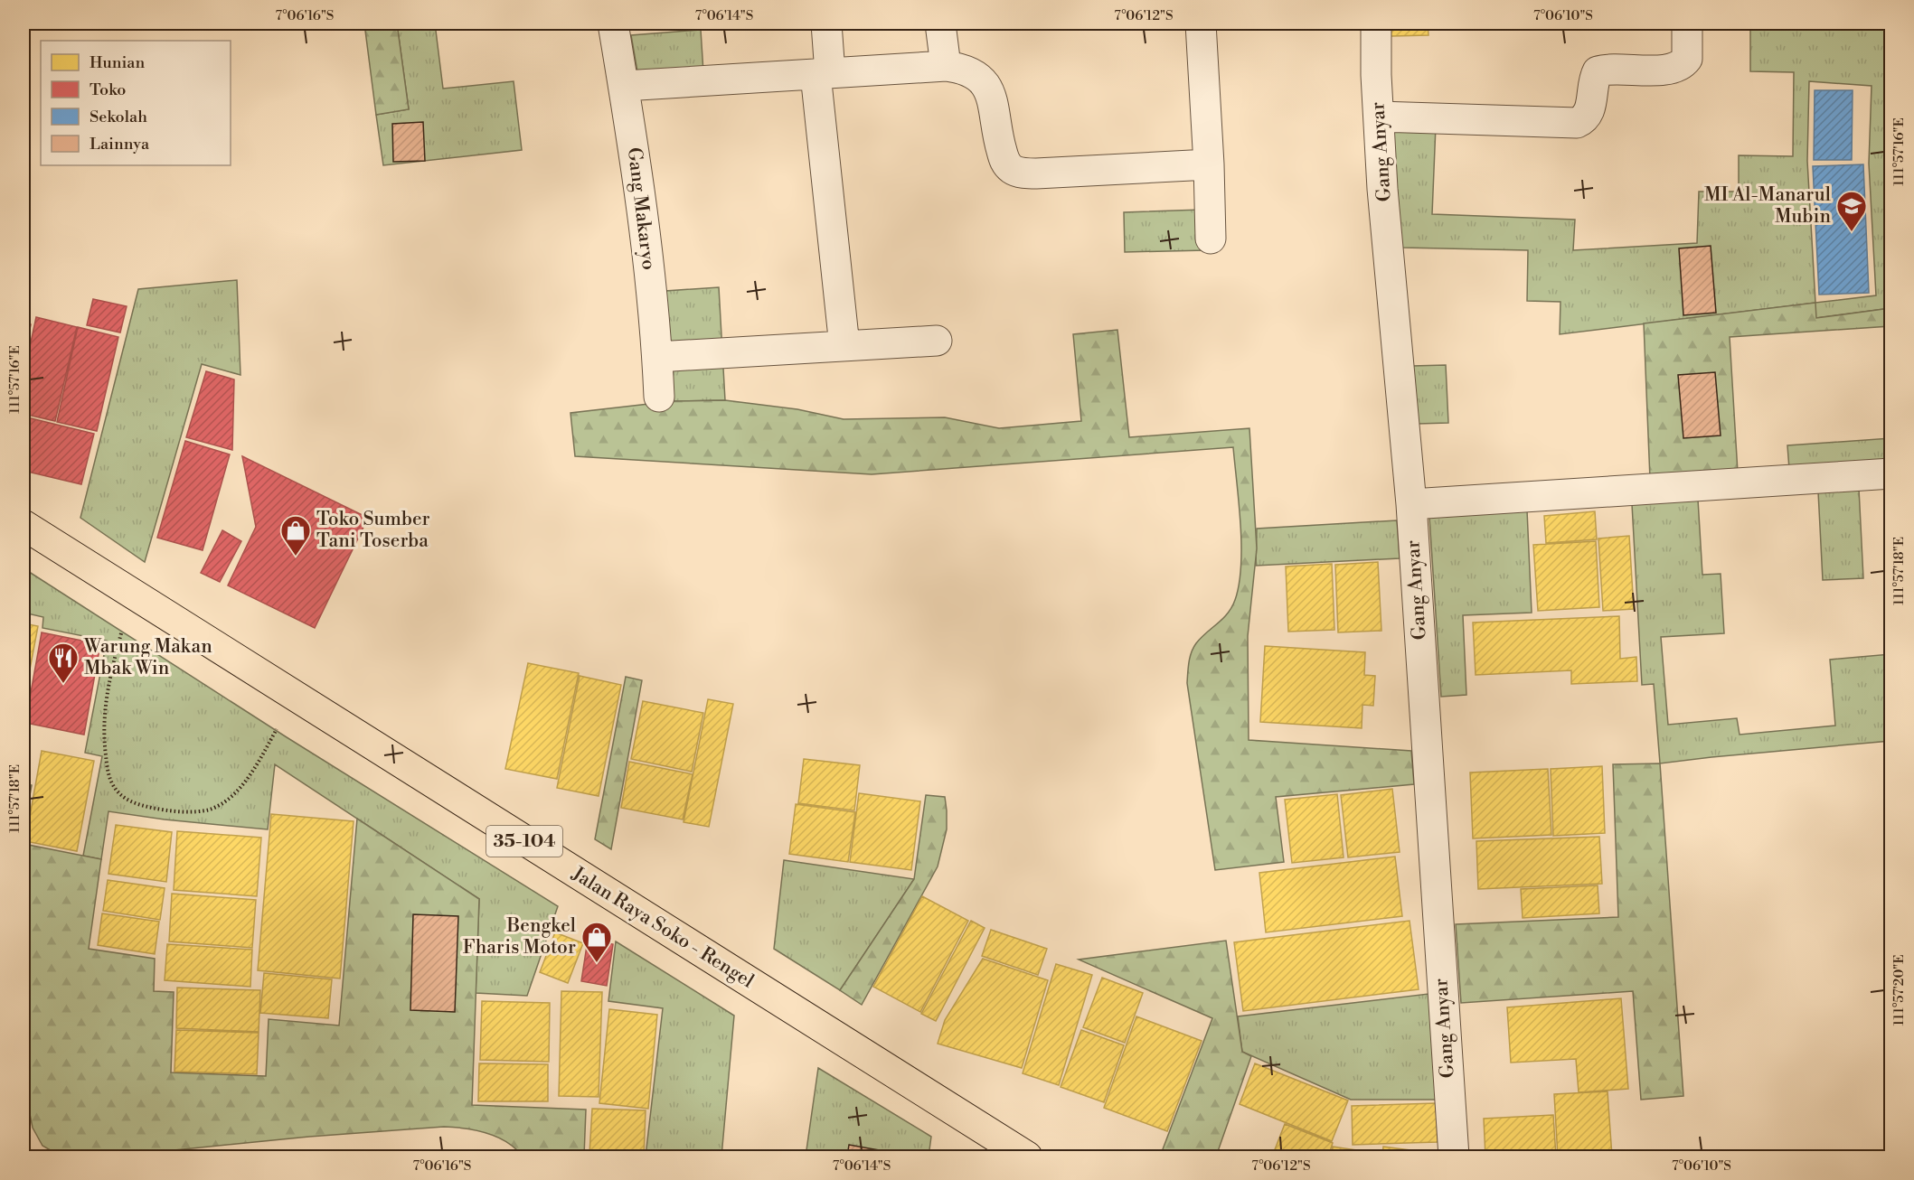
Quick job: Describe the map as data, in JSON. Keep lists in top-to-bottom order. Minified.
{"streets":{"main road":["35-104","Jalan Raya Soko - Rengel"],"street":["Gang Anyar","Gang Makaryo"]},"places":{"school or university":["MI Al-Manarul Mubin"],"shop":["Toko Sumber Tani Toserba","Bengkel Fharis Motor"],"restaurant":["Warung Makan Mbak Win"]},"legend":["Hunian","Toko","Sekolah","Lainnya"],"coordinates":["7°06'16\"S","7°06'14\"S","7°06'12\"S","7°06'10\"S","111°57'16\"E","111°57'18\"E","111°57'20\"E"]}
